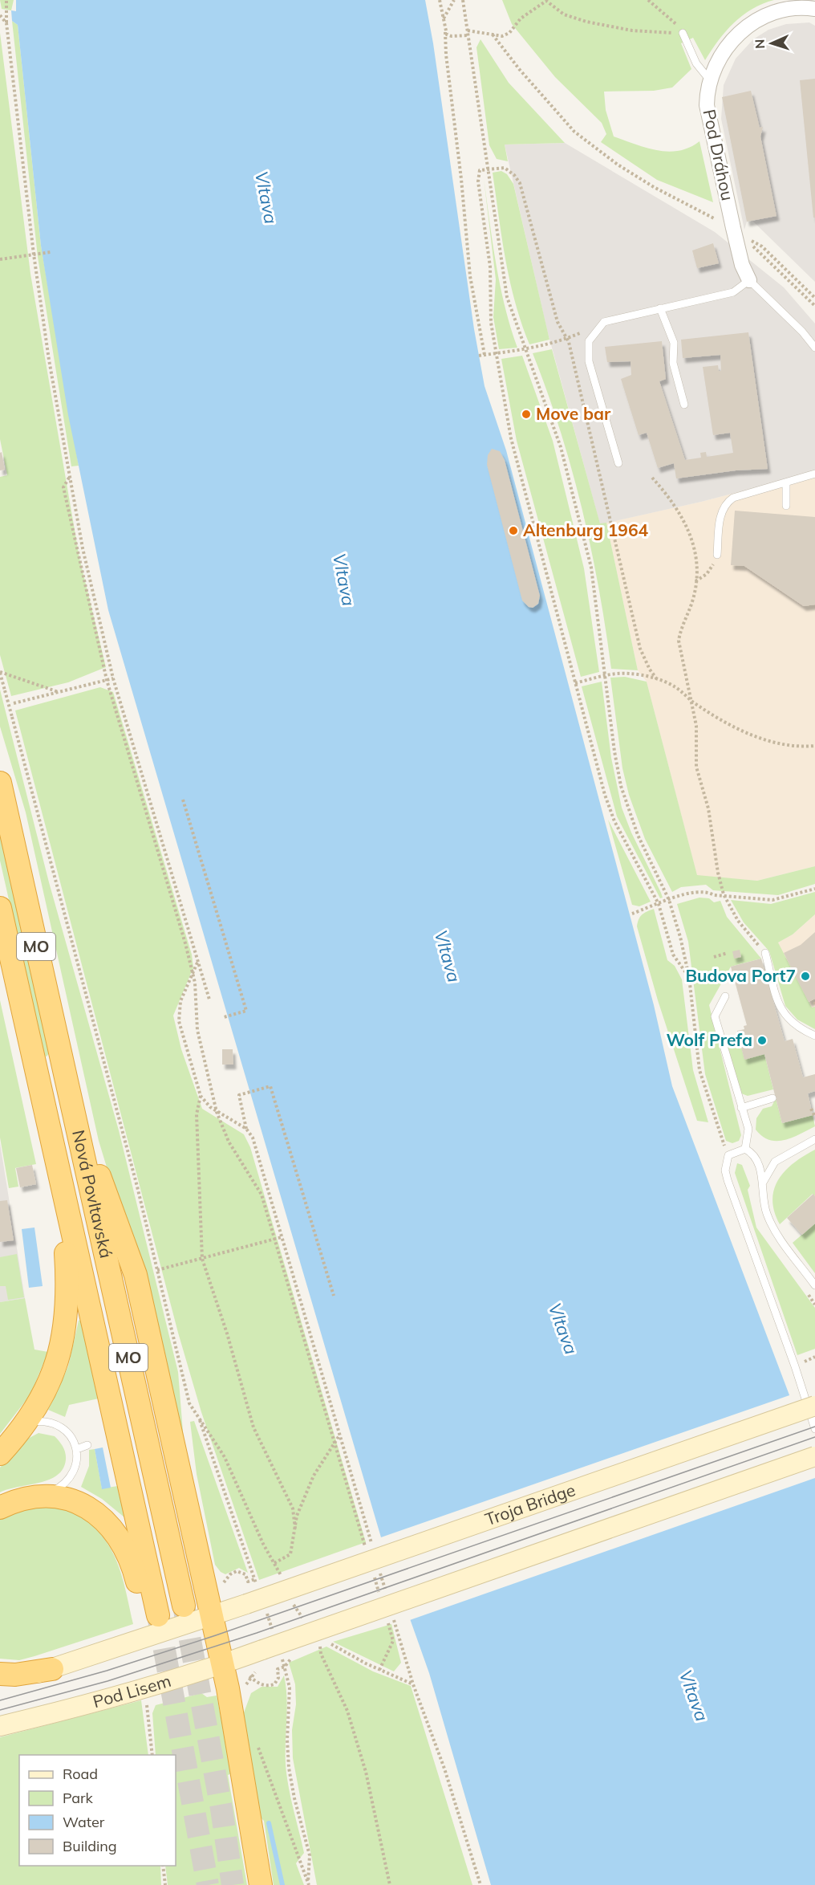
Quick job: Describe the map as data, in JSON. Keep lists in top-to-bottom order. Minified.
{"streets":{"highway":["MO","Nová Povltavská"],"main road":["Troja Bridge","Pod Lisem"],"street":["Pod Dráhou"]},"water":["Vltava"],"places":["Move bar","Altenburg 1964","Budova Port7","Wolf Prefa"],"legend":["Road","Park","Water","Building"],"north":"left"}
